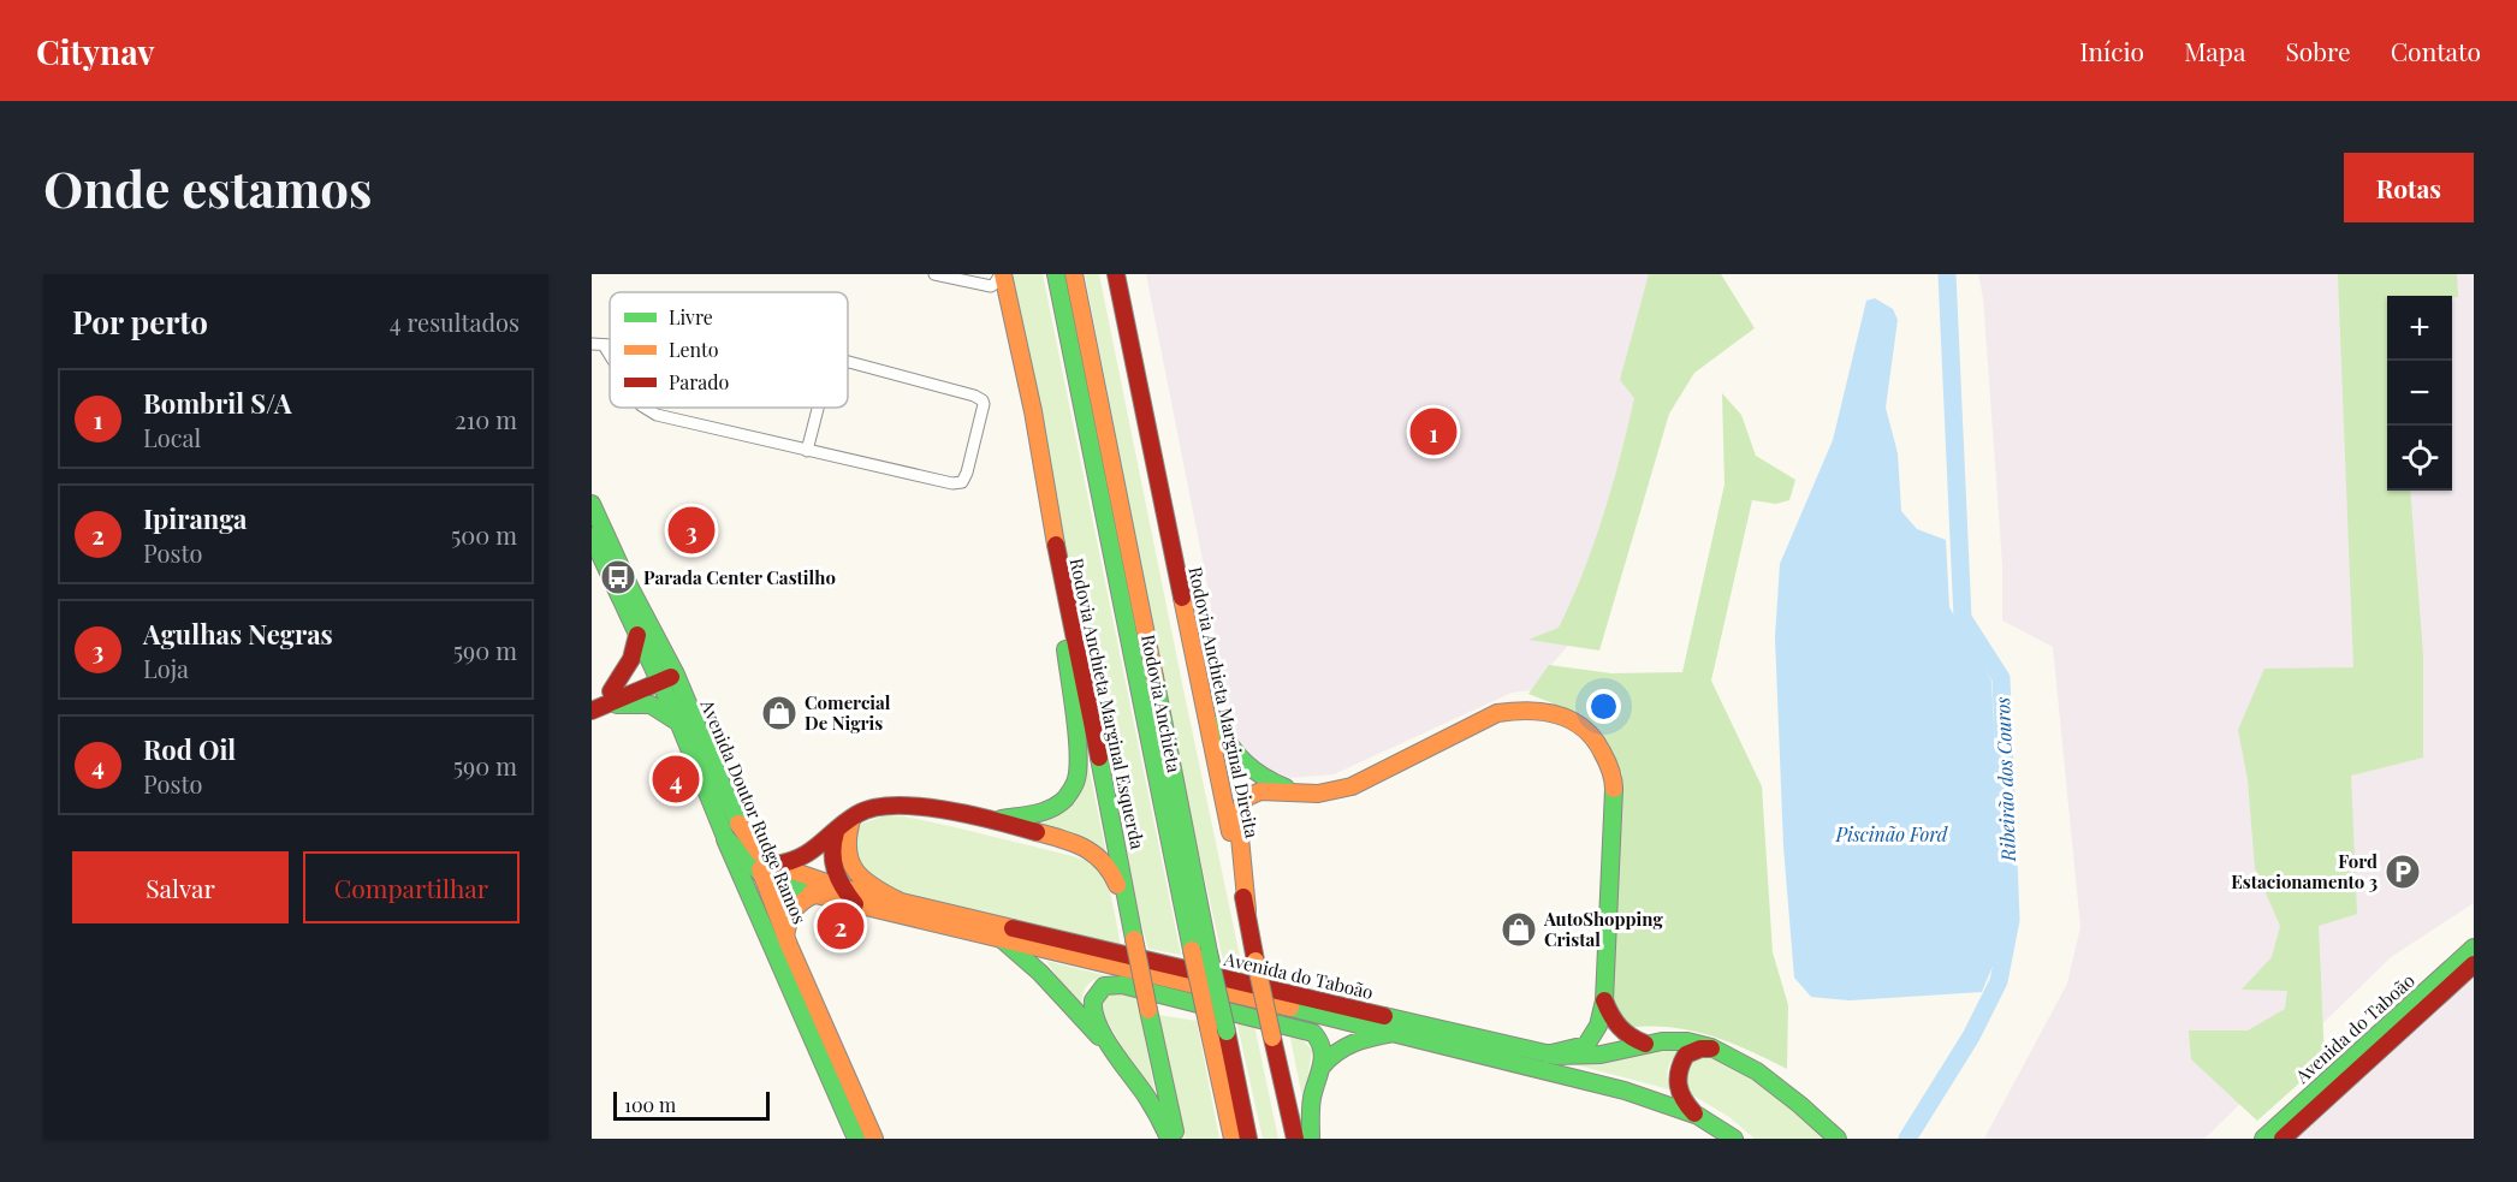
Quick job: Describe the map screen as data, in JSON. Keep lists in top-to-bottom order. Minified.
{"streets":{"main road":["Rodovia Anchieta Marginal Direita","Rodovia Anchieta Marginal Esquerda","Rodovia Anchieta","Avenida Doutor Rudge Ramos","Avenida do Taboão"]},"crossings":[["Avenida Doutor Rudge Ramos","Avenida do Taboão"]],"water":["Ribeirão dos Couros","Piscinão Ford"],"places":{"bus stop":["Parada Center Castilho"],"shop":["Comercial De Nigris","AutoShopping Cristal"],"parking":["Ford Estacionamento 3"]},"legend":["Livre","Lento","Parado"],"scale_bar":"100 m","page":{"header":"Citynav","nav":["Início","Mapa","Sobre","Contato"],"buttons":["Rotas",["Salvar","Compartilhar"]],"title":"Onde estamos","heading":["Por perto","4 resultados"],"map_buttons":["+","−"],"list":[{"mark":"1","name":"Bombril S/A","note":"Local","value":"210 m"},{"mark":"2","name":"Ipiranga","note":"Posto","value":"500 m"},{"mark":"3","name":"Agulhas Negras","note":"Loja","value":"590 m"},{"mark":"4","name":"Rod Oil","note":"Posto","value":"590 m"}],"pins":["1","3","4","2"],"scale":"100 m"}}
